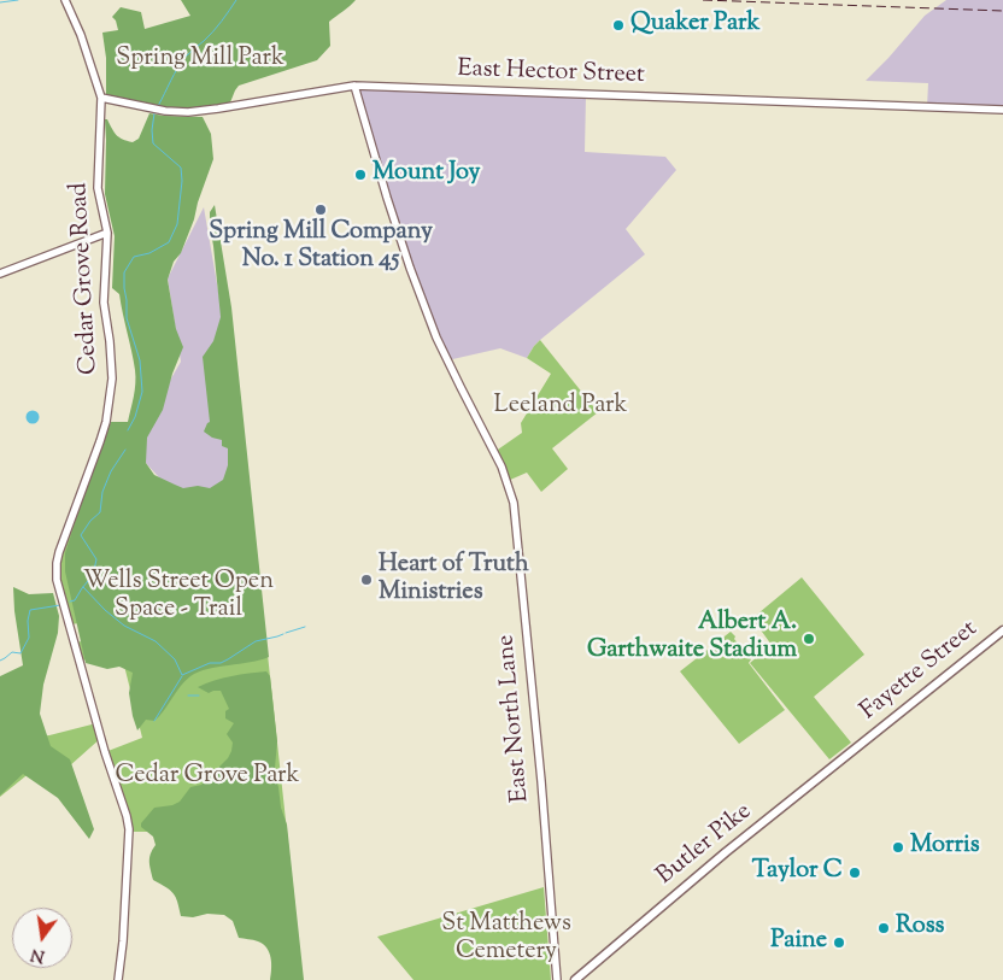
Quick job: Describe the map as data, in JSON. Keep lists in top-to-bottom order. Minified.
{"streets":{"main road":["Fayette Street","Butler Pike"],"street":["East Hector Street","Cedar Grove Road","East North Lane"]},"crossings":[["East Hector Street","Cedar Grove Road"],["East Hector Street","East North Lane"],["Fayette Street","Butler Pike"]],"parks":["Spring Mill Park","Leeland Park","Wells Street Open Space - Trail","Cedar Grove Park","St Matthews Cemetery"],"places":["Quaker Park","Mount Joy","Spring Mill Company No. 1 Station 45","Heart of Truth Ministries","Albert A. Garthwaite Stadium","Morris","Taylor C","Ross","Paine"],"north":"bottom"}
